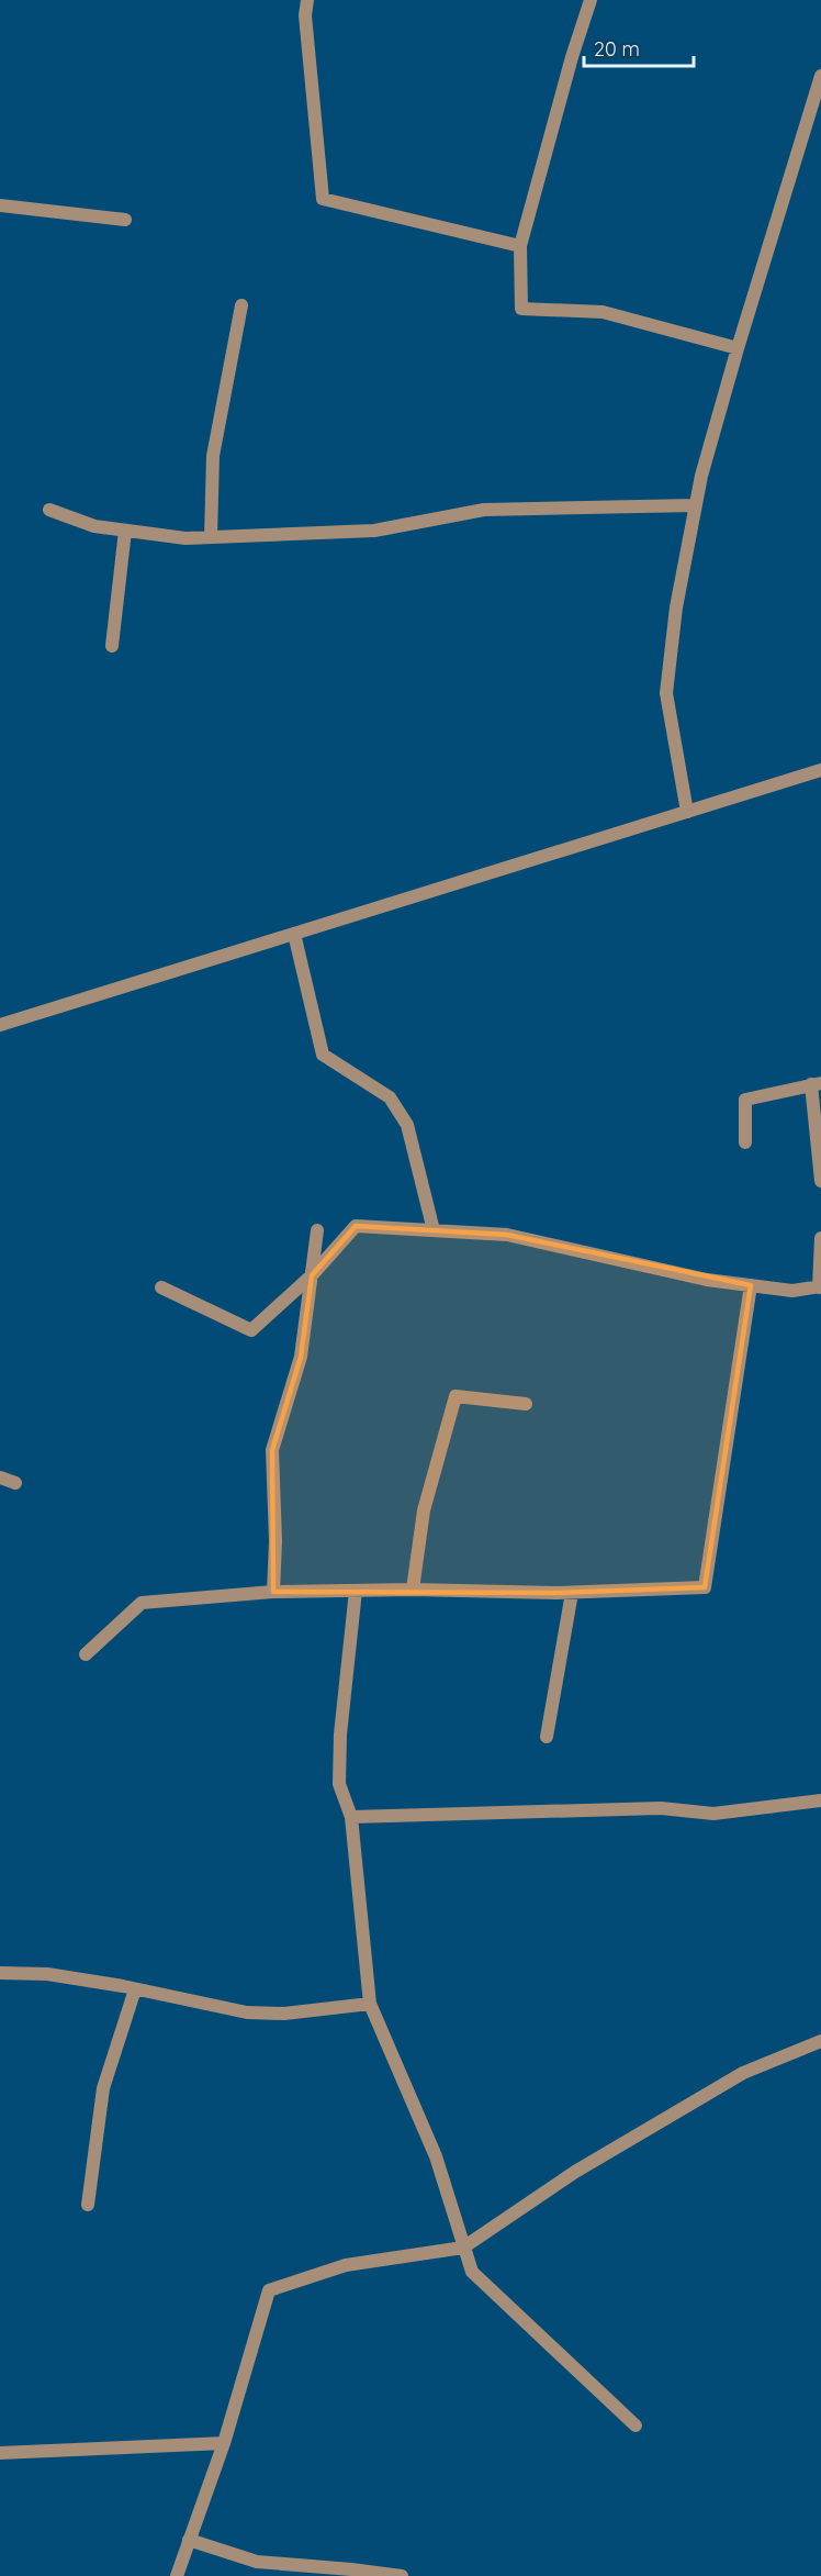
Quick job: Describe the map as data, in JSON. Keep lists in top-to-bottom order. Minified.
{"scale_bar":"20 m"}
